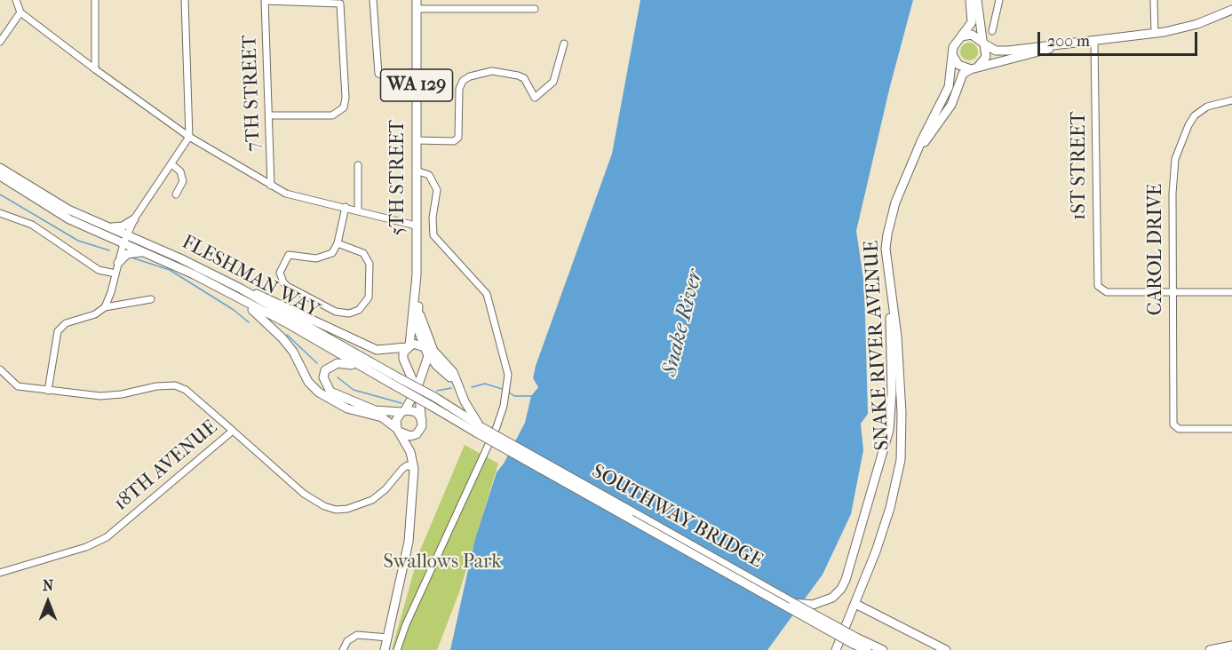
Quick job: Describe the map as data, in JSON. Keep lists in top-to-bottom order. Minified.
{"streets":{"main road":["WA 129","5TH STREET","FLESHMAN WAY","SNAKE RIVER AVENUE","SOUTHWAY BRIDGE"],"street":["7TH STREET","1ST STREET","CAROL DRIVE","18TH AVENUE"]},"crossings":[["1ST STREET","CAROL DRIVE"],["FLESHMAN WAY","SOUTHWAY BRIDGE"]],"water":["Snake River"],"parks":["Swallows Park"],"scale_bar":"200 m","north":"top"}
